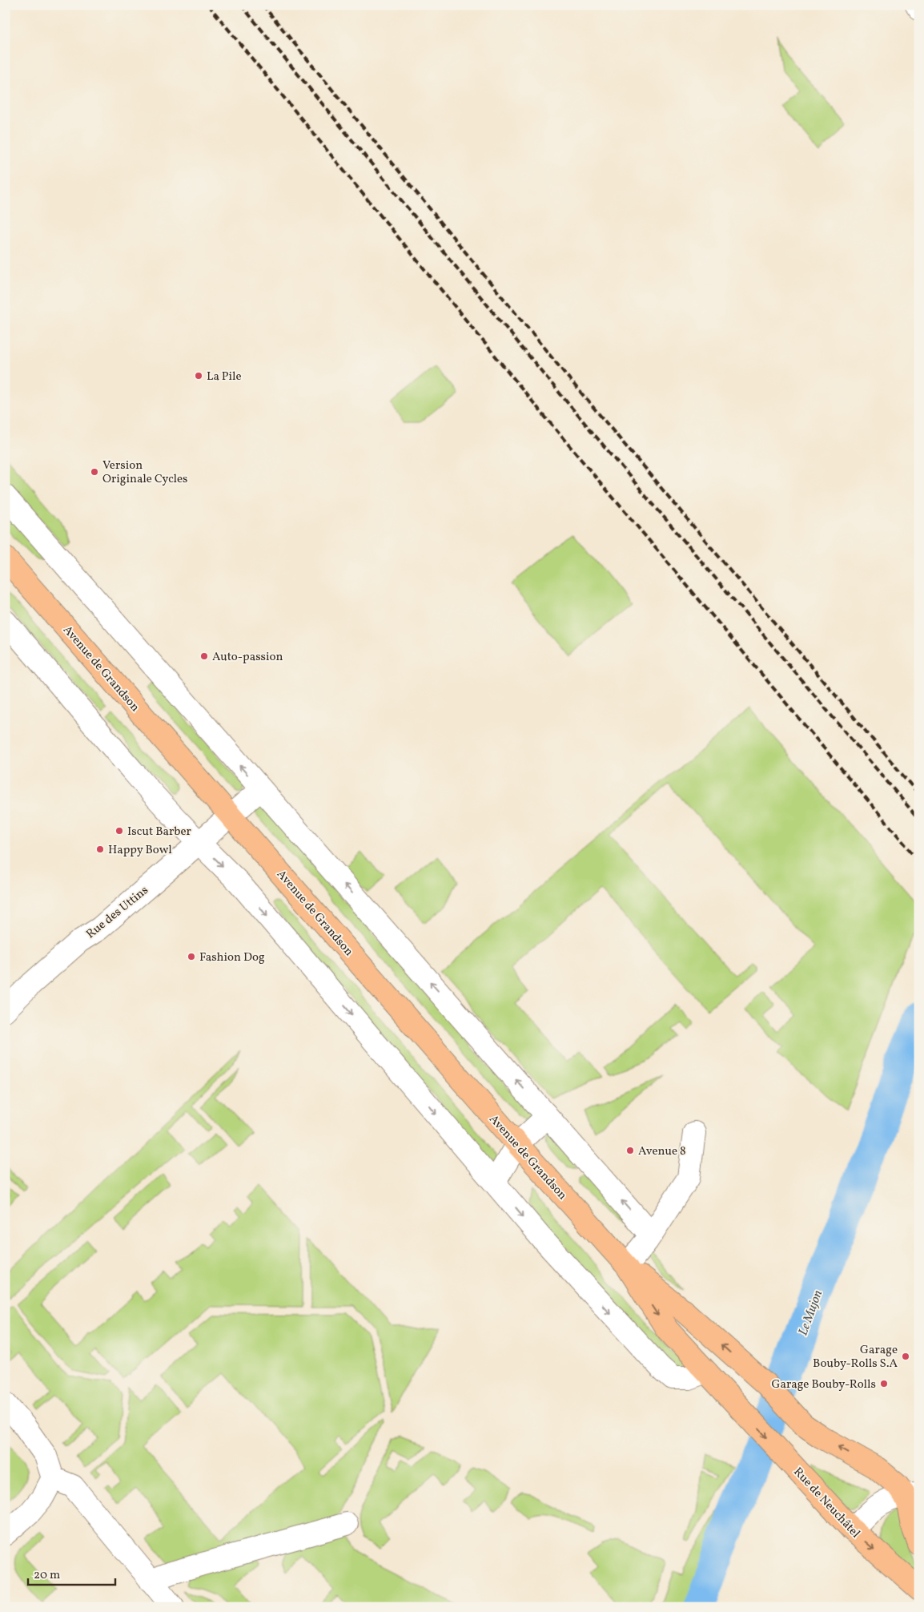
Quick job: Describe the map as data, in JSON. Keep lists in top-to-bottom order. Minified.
{"streets":{"main road":["Avenue de Grandson","Rue de Neuchâtel"],"street":["Rue des Uttins"]},"crossings":[["Avenue de Grandson","Rue des Uttins"],["Avenue de Grandson","Rue de Neuchâtel"]],"one_way":["Rue de Neuchâtel"],"water":["Le Mujon"],"places":["La Pile","Version Originale Cycles","Auto-passion","Iscut Barber","Happy Bowl","Fashion Dog","Avenue 8","Garage Bouby-Rolls S.A","Garage Bouby-Rolls"],"scale_bar":"20 m"}
